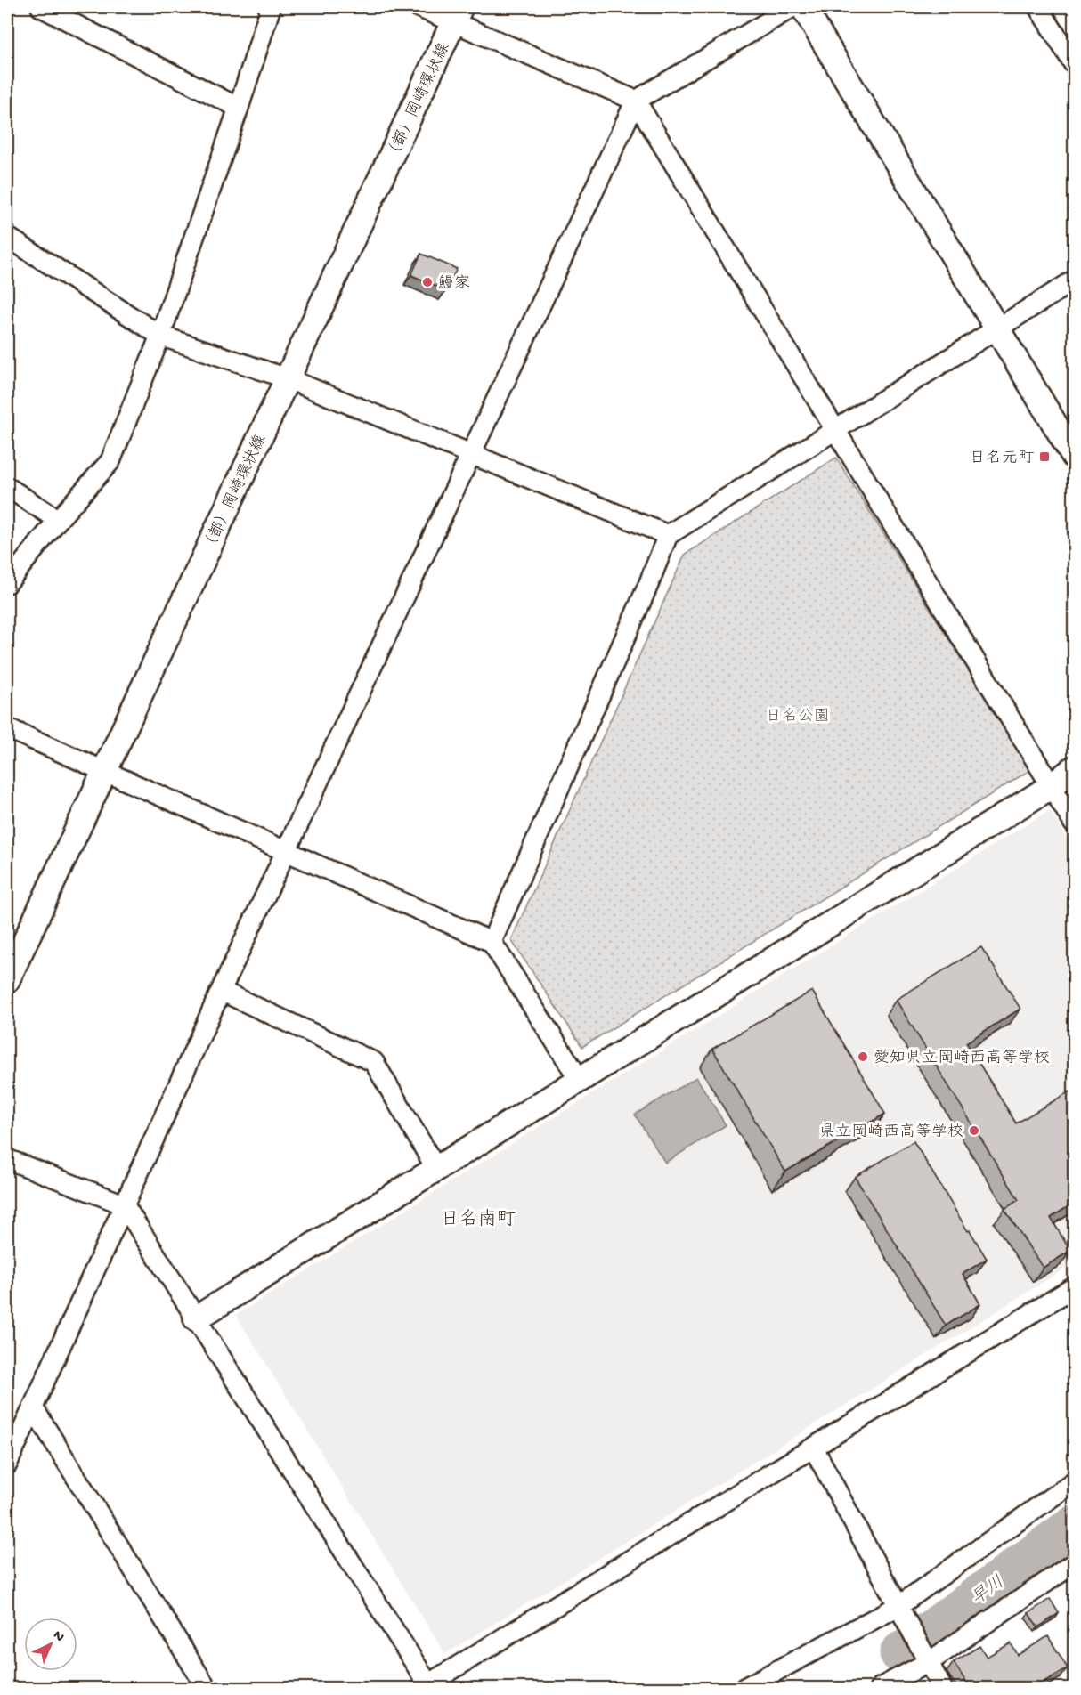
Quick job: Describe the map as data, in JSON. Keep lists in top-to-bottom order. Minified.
{"streets":{"street":["（都）岡崎環状線"]},"districts":["日名南町"],"water":["早川"],"parks":["日名公園"],"places":{"other":["鰻家","愛知県立岡崎西高等学校","県立岡崎西高等学校"],"transit":["日名元町"]},"north":"top right"}
